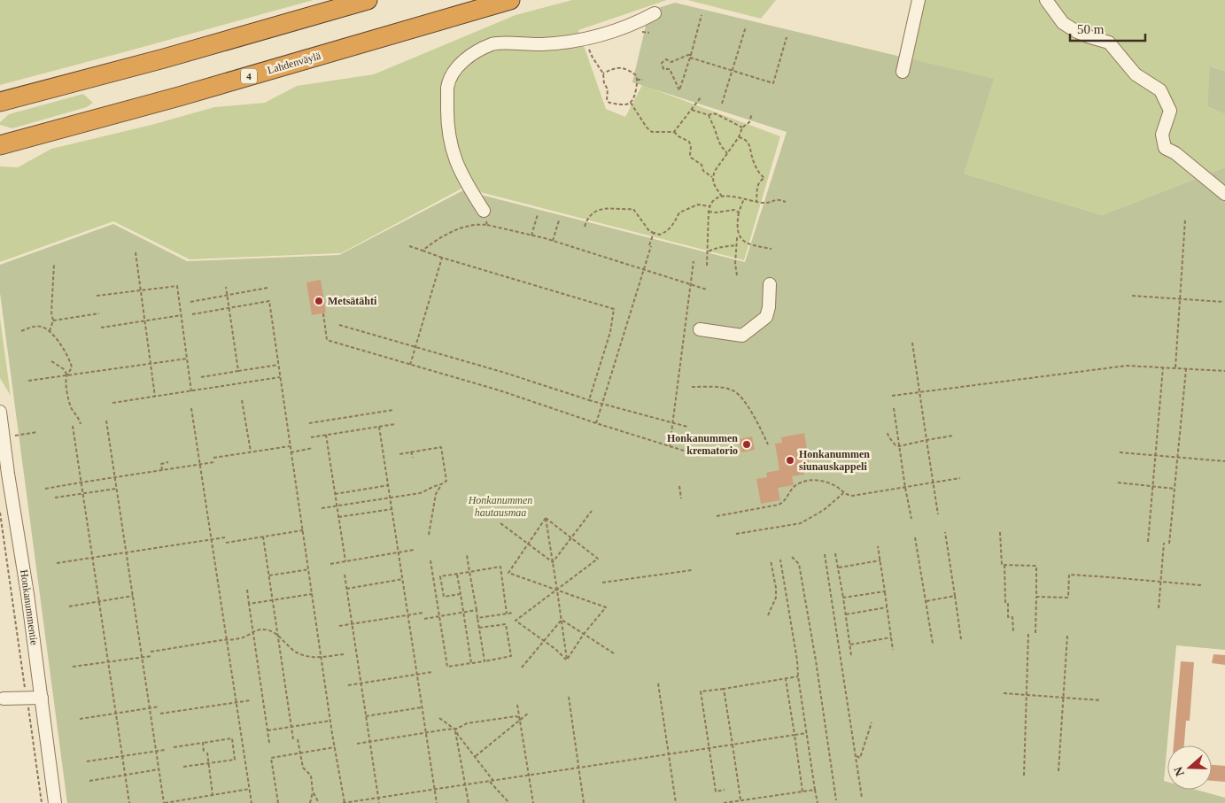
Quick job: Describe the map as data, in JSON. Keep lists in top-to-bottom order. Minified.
{"streets":{"highway":["Lahdenväylä","4"],"street":["Honkanummentie"]},"parks":["Honkanummen hautausmaa"],"places":["Metsätähti","Honkanummen krematorio","Honkanummen siunauskappeli"],"scale_bar":"50 m","north":"left"}
